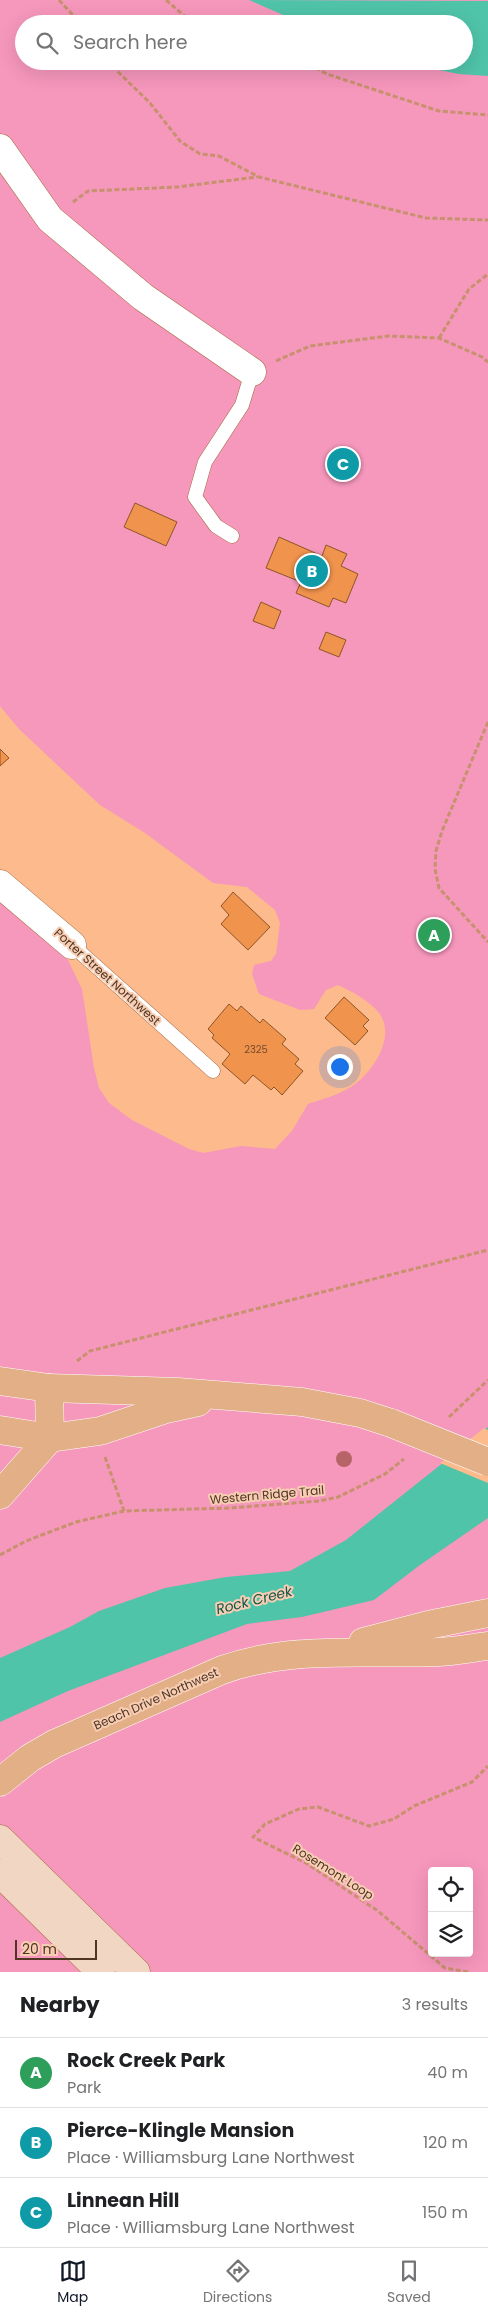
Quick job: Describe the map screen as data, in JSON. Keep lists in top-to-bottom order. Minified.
{"streets":{"main road":["Beach Drive Northwest"],"street":["Porter Street Northwest"],"path":["Western Ridge Trail","Rosemont Loop"]},"water":["Rock Creek"],"house_numbers":["2325"],"scale_bar":"20 m","page":{"search":"Search here","pins":["C","B","A"],"scale":"20 m","heading":["Nearby","3 results"],"list":[{"mark":"A","name":"Rock Creek Park","note":"Park","value":"40 m"},{"mark":"B","name":"Pierce-Klingle Mansion","note":"Place · Williamsburg Lane Northwest","value":"120 m"},{"mark":"C","name":"Linnean Hill","note":"Place · Williamsburg Lane Northwest","value":"150 m"}],"nav":["Map","Directions","Saved"]}}
